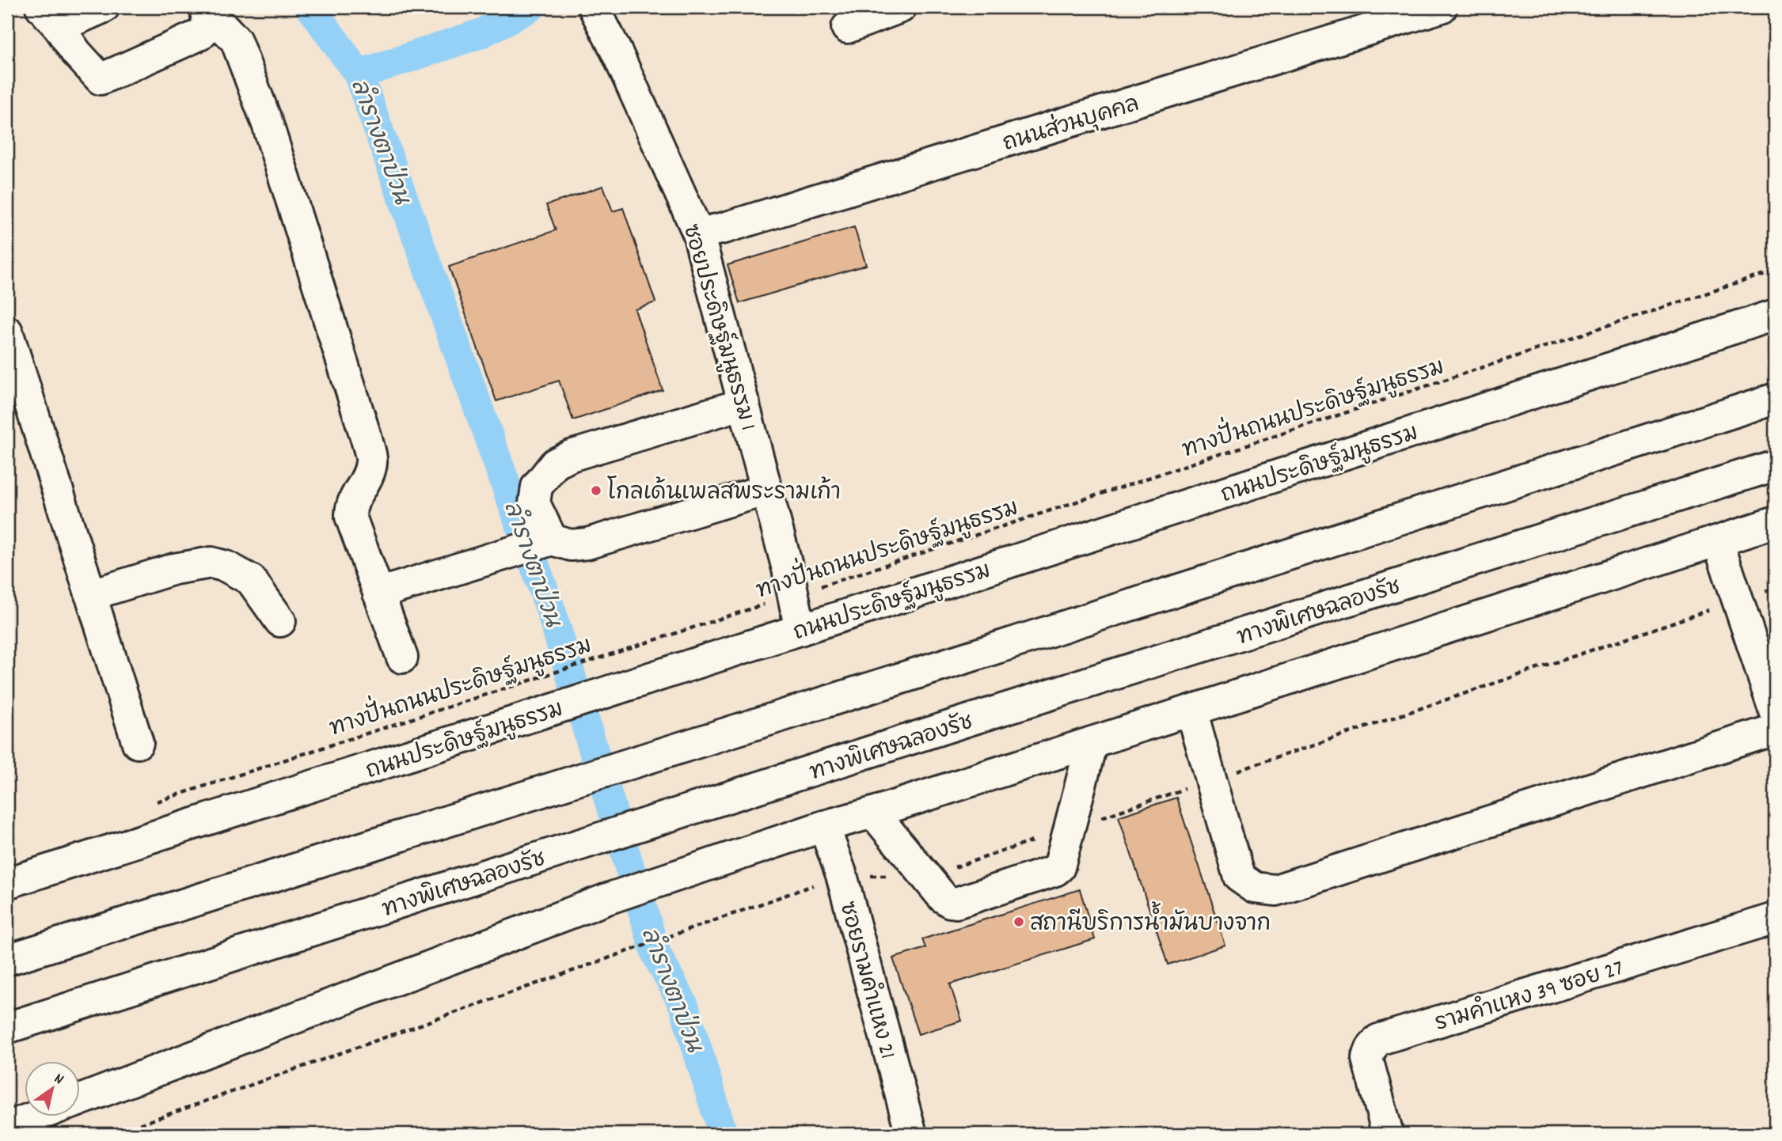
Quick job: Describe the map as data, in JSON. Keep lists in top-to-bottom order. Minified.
{"streets":{"main road":["ถนนส่วนบุคคล","ซอยประดิษฐ์มนูธรรม 1","ถนนประดิษฐ์มนูธรรม","ทางพิเศษฉลองรัช","ซอยรามคำแหง 21","รามคำแหง 39 ซอย 27"],"path":["ทางปั่นถนนประดิษฐ์มนูธรรม"]},"crossings":[["ถนนส่วนบุคคล","ซอยประดิษฐ์มนูธรรม 1"],["ซอยประดิษฐ์มนูธรรม 1","ทางปั่นถนนประดิษฐ์มนูธรรม"],["ซอยประดิษฐ์มนูธรรม 1","ถนนประดิษฐ์มนูธรรม"]],"water":["ลำรางตาป่วน"],"places":["โกลเด้นเพลสพระรามเก้า","สถานีบริการน้ำมันบางจาก"],"north":"top right"}
